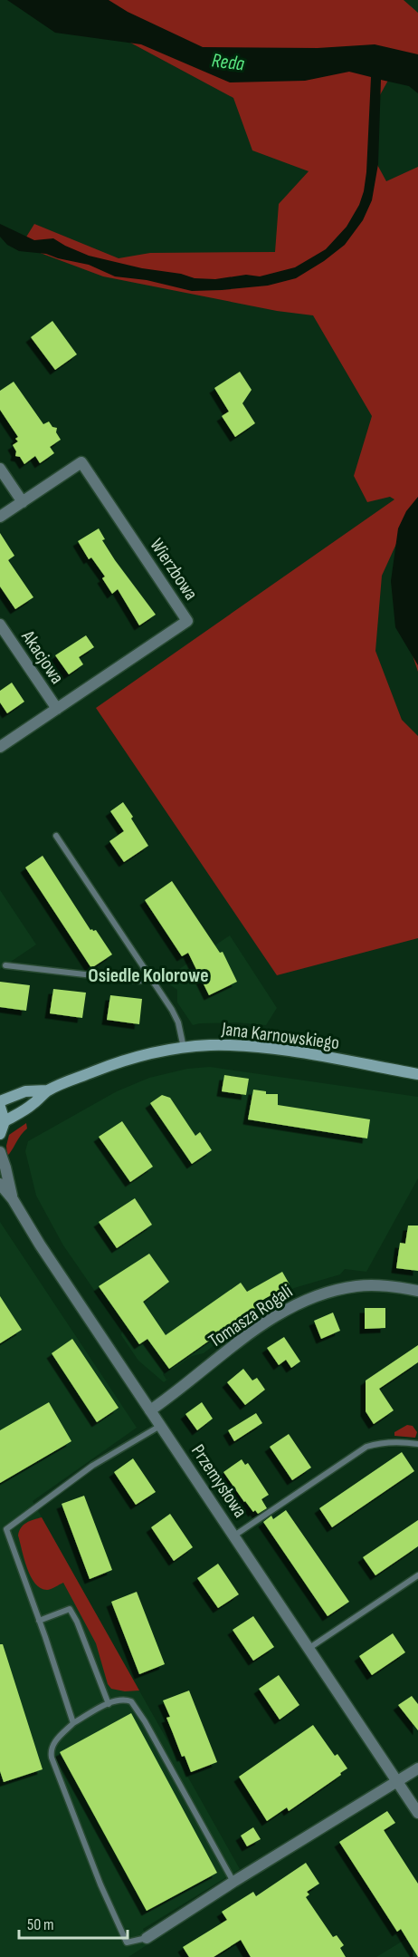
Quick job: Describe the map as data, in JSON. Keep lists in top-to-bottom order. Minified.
{"streets":{"main road":["Jana Karnowskiego"],"street":["Wierzbowa","Akacjowa","Tomasza Rogali","Przemysłowa"]},"crossings":[["Wierzbowa","Akacjowa"],["Tomasza Rogali","Przemysłowa"]],"districts":["Osiedle Kolorowe"],"water":["Reda"],"scale_bar":"50 m"}
